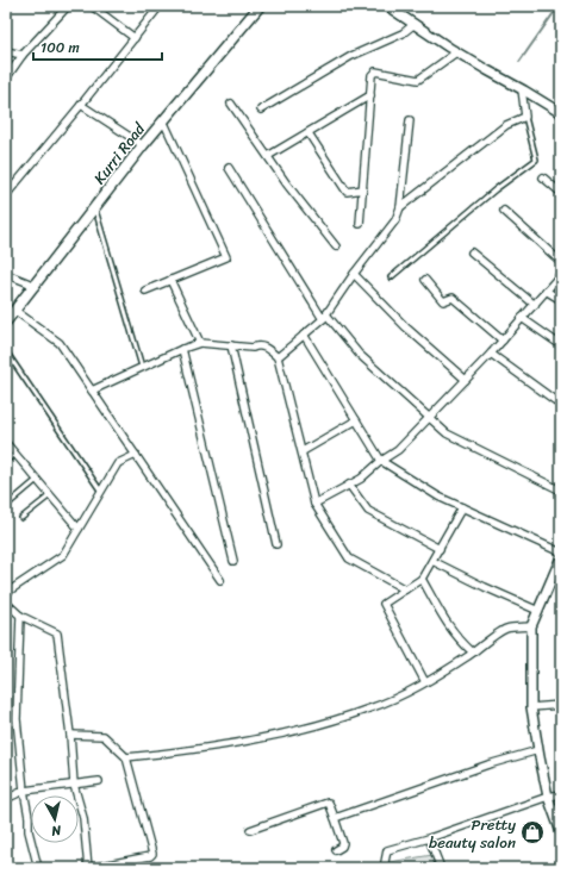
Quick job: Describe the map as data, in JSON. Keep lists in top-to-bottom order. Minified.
{"streets":{"main road":["Kurri Road"]},"places":{"shop":["Pretty beauty salon"]},"scale_bar":"100 m","north":"bottom"}
